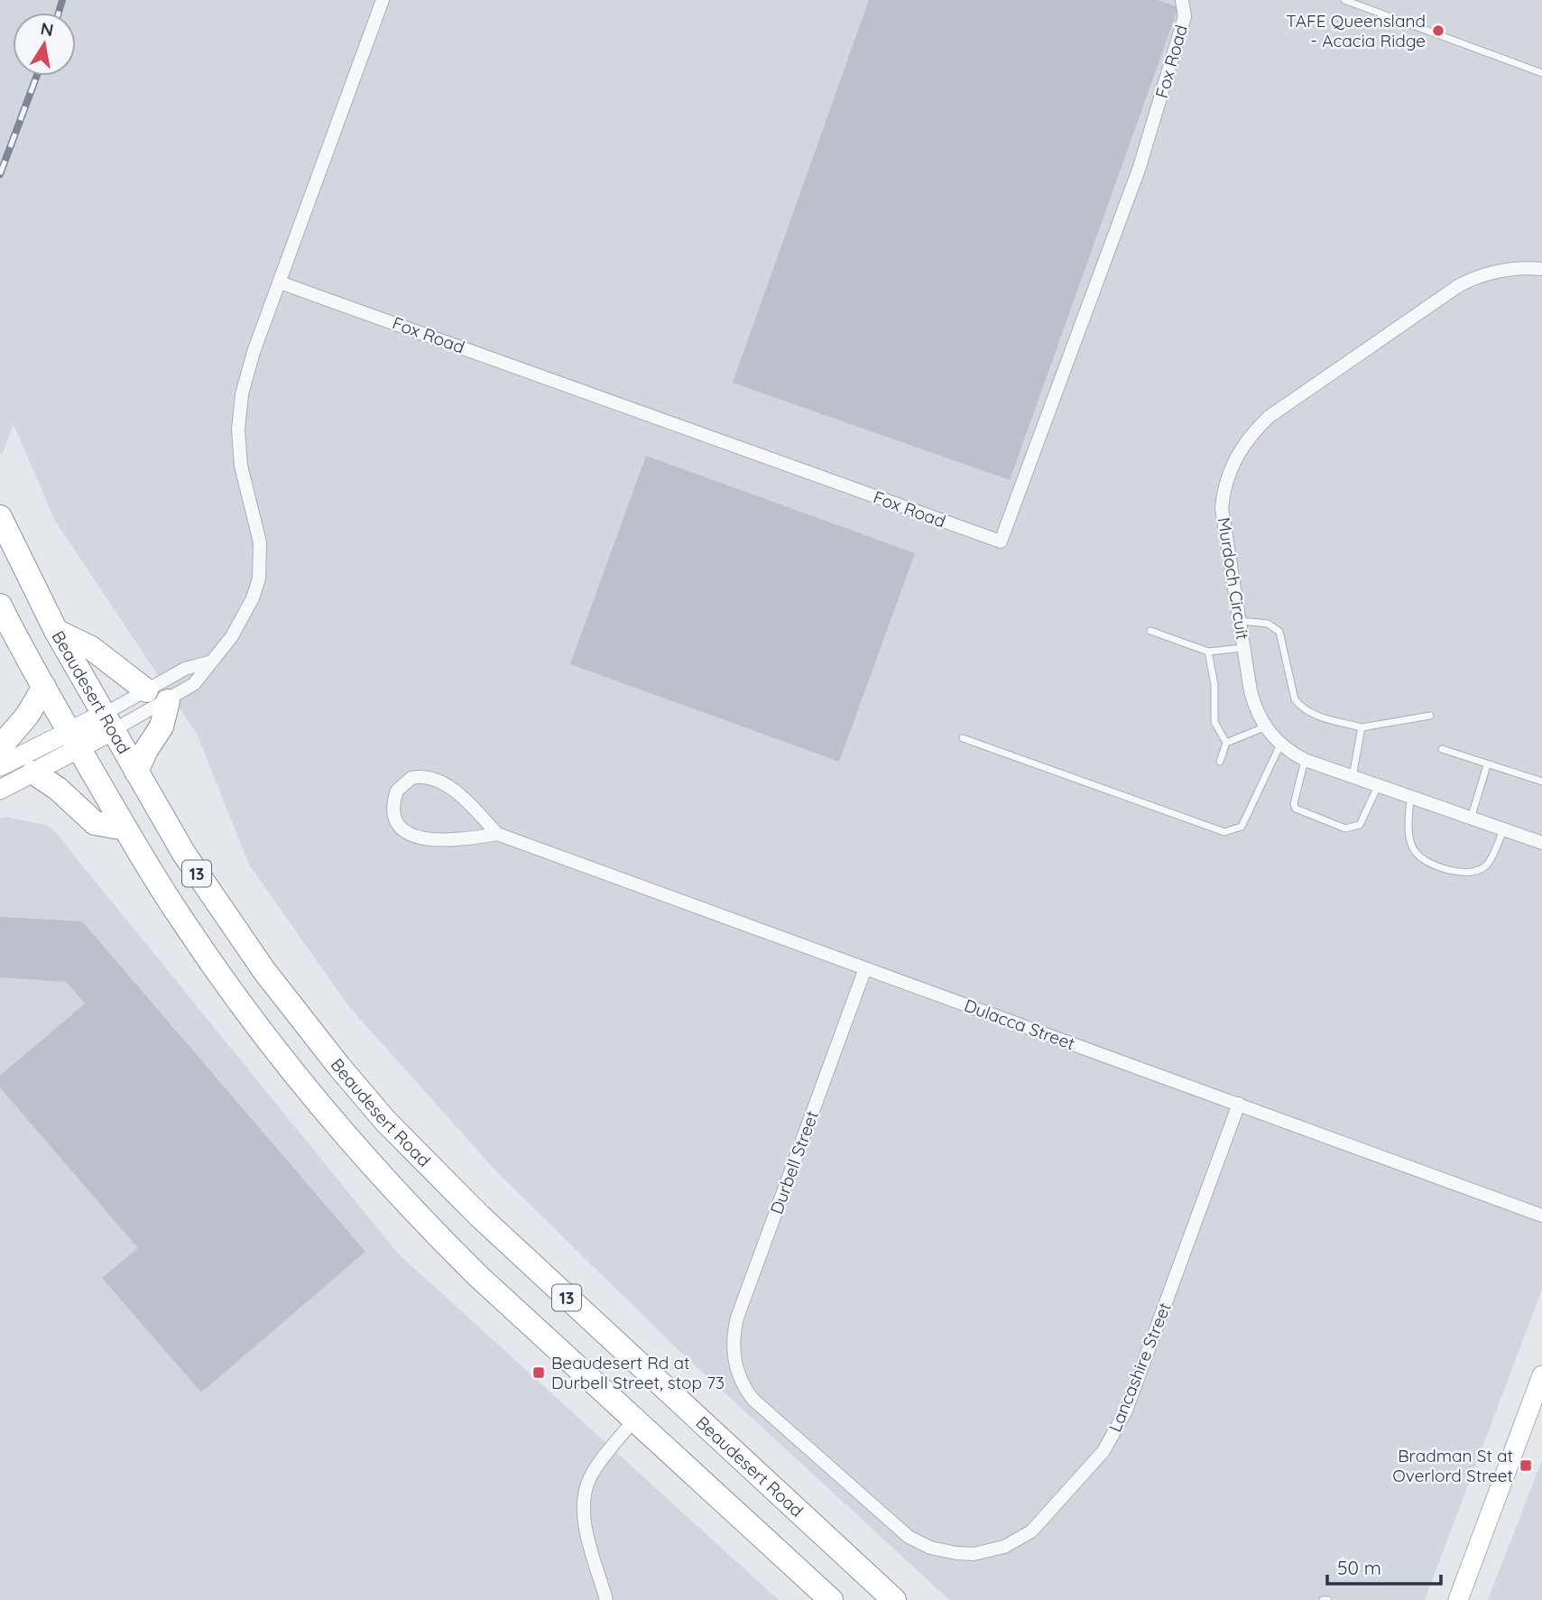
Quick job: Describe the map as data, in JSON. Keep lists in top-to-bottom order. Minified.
{"streets":{"highway":["Beaudesert Road","13"],"street":["Fox Road","Murdoch Circuit","Dulacca Street","Durbell Street","Lancashire Street"]},"crossings":[["Dulacca Street","Durbell Street"],["Dulacca Street","Lancashire Street"],["Durbell Street","Lancashire Street"]],"places":{"other":["TAFE Queensland - Acacia Ridge"],"transit":["Beaudesert Rd at Durbell Street, stop 73","Bradman St at Overlord Street"]},"scale_bar":"50 m","north":"top"}
